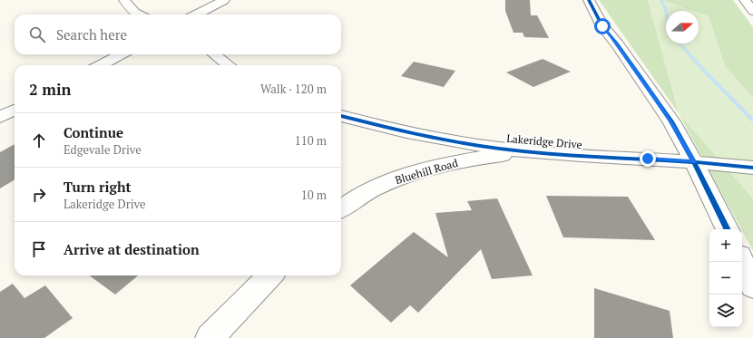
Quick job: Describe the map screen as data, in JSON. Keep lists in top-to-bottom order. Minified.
{"streets":{"street":["Lakeridge Drive","Bluehill Road"]},"crossings":[["Lakeridge Drive","Bluehill Road"]],"north":"right","page":{"search":"Search here","heading":["2 min","Walk · 120 m"],"list":[["Continue","Edgevale Drive","110 m"],["Turn right","Lakeridge Drive","10 m"],"Arrive at destination"],"map_buttons":["+","−"]}}
